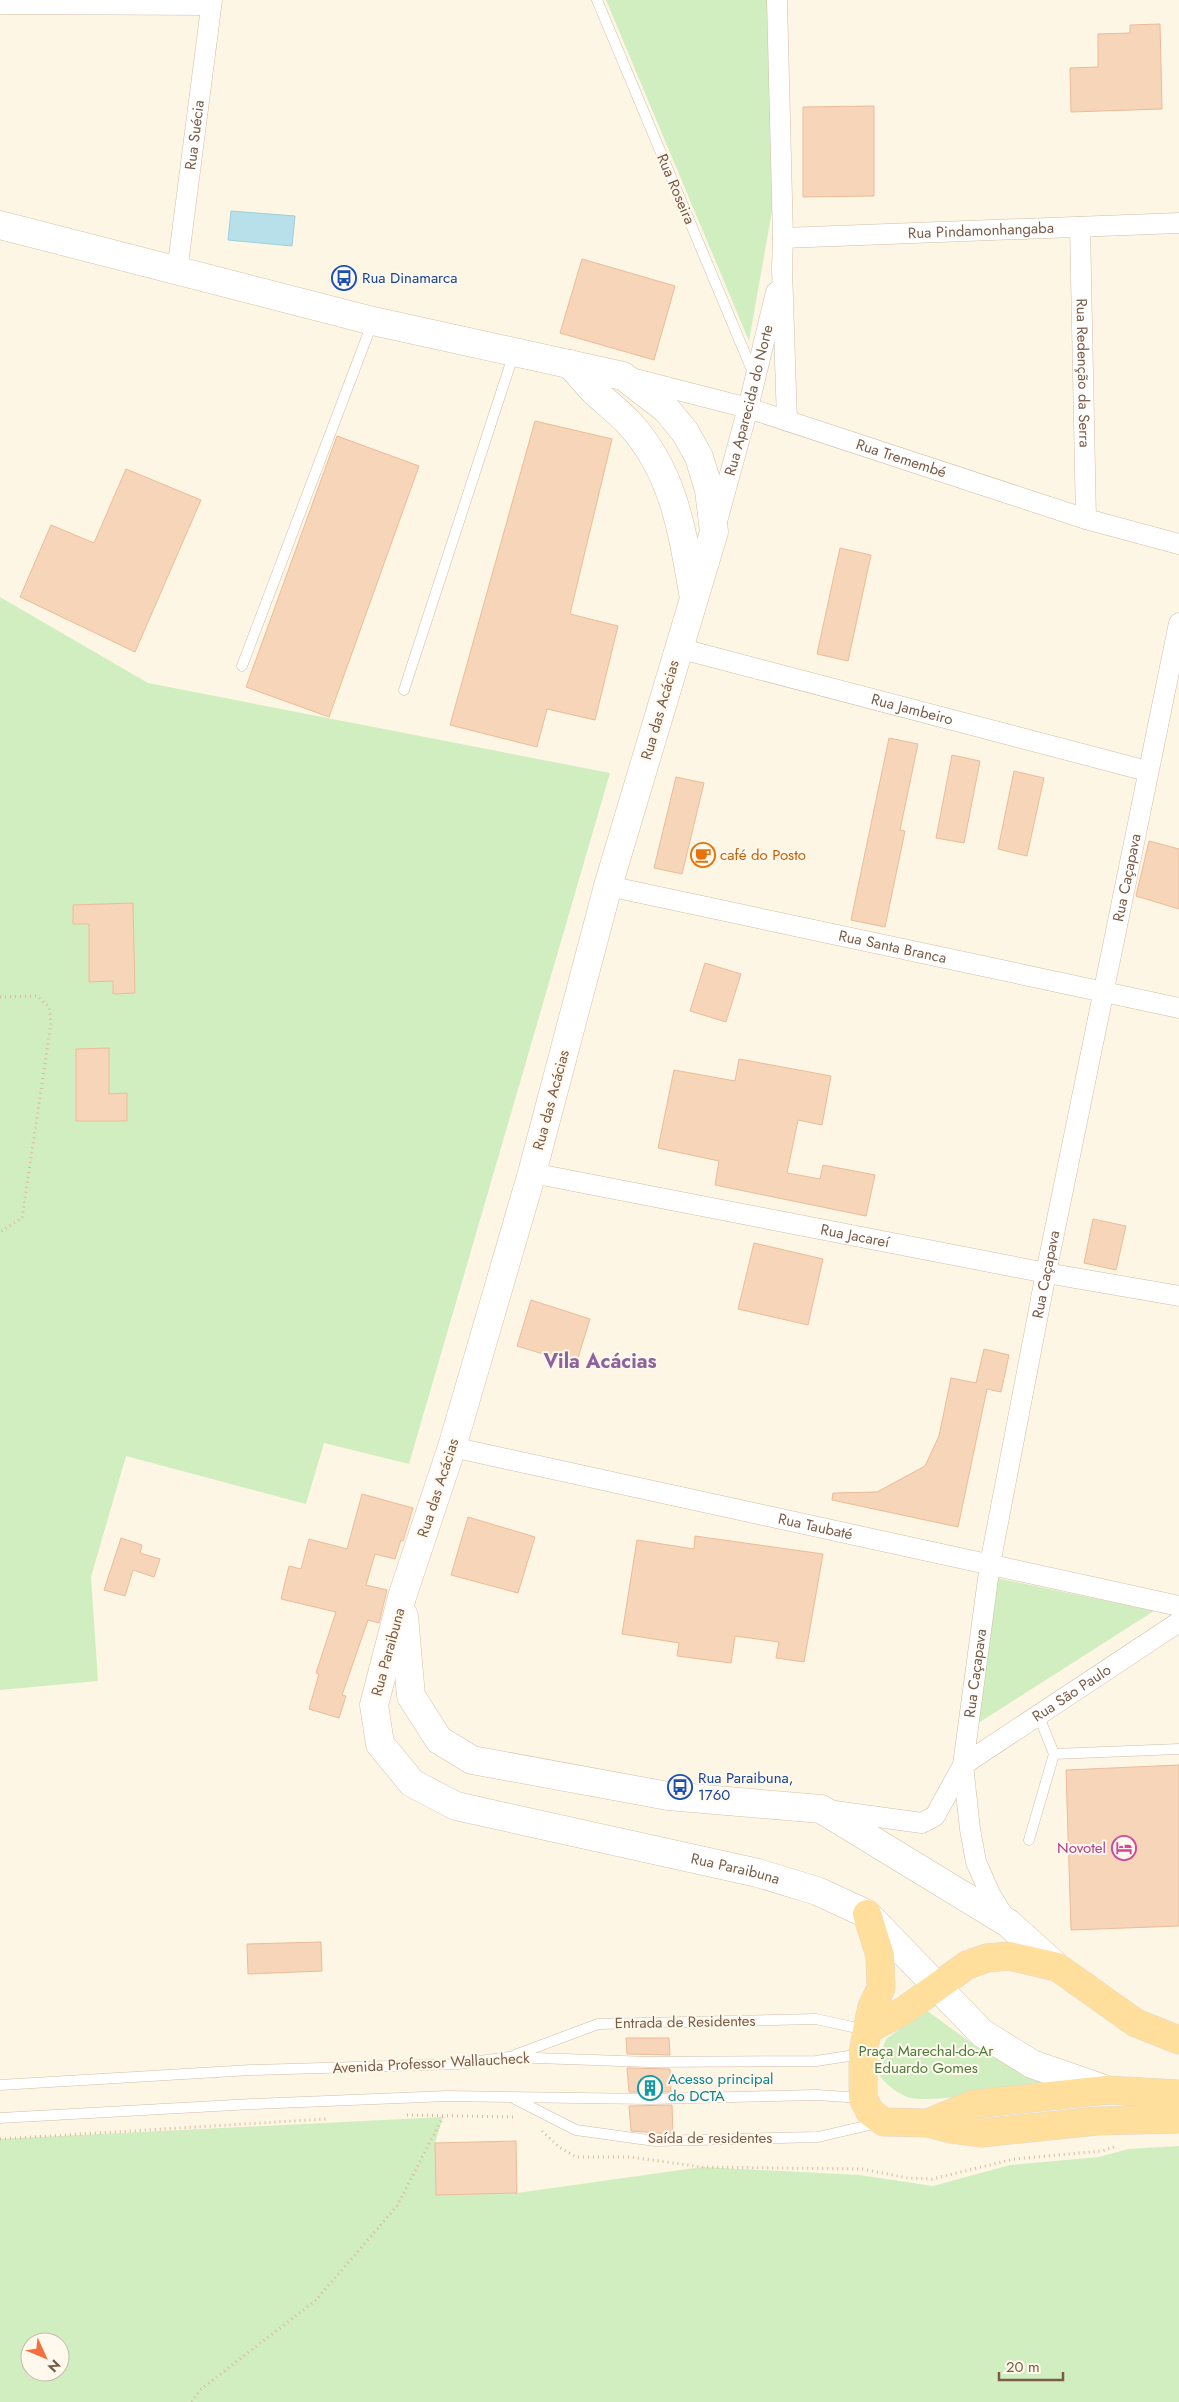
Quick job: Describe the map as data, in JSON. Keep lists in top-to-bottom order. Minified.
{"streets":{"main road":["Rua das Acácias","Rua Paraibuna"],"street":["Rua Suécia","Rua Pindamonhangaba","Rua Redenção da Serra","Rua Aparecida do Norte","Rua Tremembé","Rua Jambeiro","Rua Caçapava","Rua Santa Branca","Rua Jacareí","Rua Taubaté","Rua São Paulo"],"lane":["Rua Roseira","Entrada de Residentes","Avenida Professor Wallaucheck","Saída de residentes"]},"crossings":[["Rua Roseira","Rua Aparecida do Norte"],["Rua Pindamonhangaba","Rua Redenção da Serra"],["Rua Pindamonhangaba","Rua Aparecida do Norte"],["Rua Redenção da Serra","Rua Tremembé"],["Rua Aparecida do Norte","Rua Tremembé"],["Rua Aparecida do Norte","Rua das Acácias"],["Rua Tremembé","Rua das Acácias"],["Rua das Acácias","Rua Jambeiro"],["Rua das Acácias","Rua Santa Branca"],["Rua das Acácias","Rua Jacareí"],["Rua das Acácias","Rua Taubaté"],["Rua das Acácias","Rua Paraibuna"],["Rua Jambeiro","Rua Caçapava"],["Rua Caçapava","Rua Santa Branca"],["Rua Caçapava","Rua Jacareí"],["Rua Caçapava","Rua Taubaté"],["Rua Caçapava","Rua Paraibuna"],["Rua Caçapava","Rua São Paulo"],["Rua Paraibuna","Rua São Paulo"],["Entrada de Residentes","Avenida Professor Wallaucheck"]],"districts":["Vila Acácias"],"parks":["Praça Marechal-do-Ar Eduardo Gomes"],"places":{"bus stop":["Rua Dinamarca","Rua Paraibuna, 1760"],"cafe":["café do Posto"],"hotel":["Novotel"],"building":["Acesso principal do DCTA"]},"scale_bar":"20 m","north":"bottom right"}
